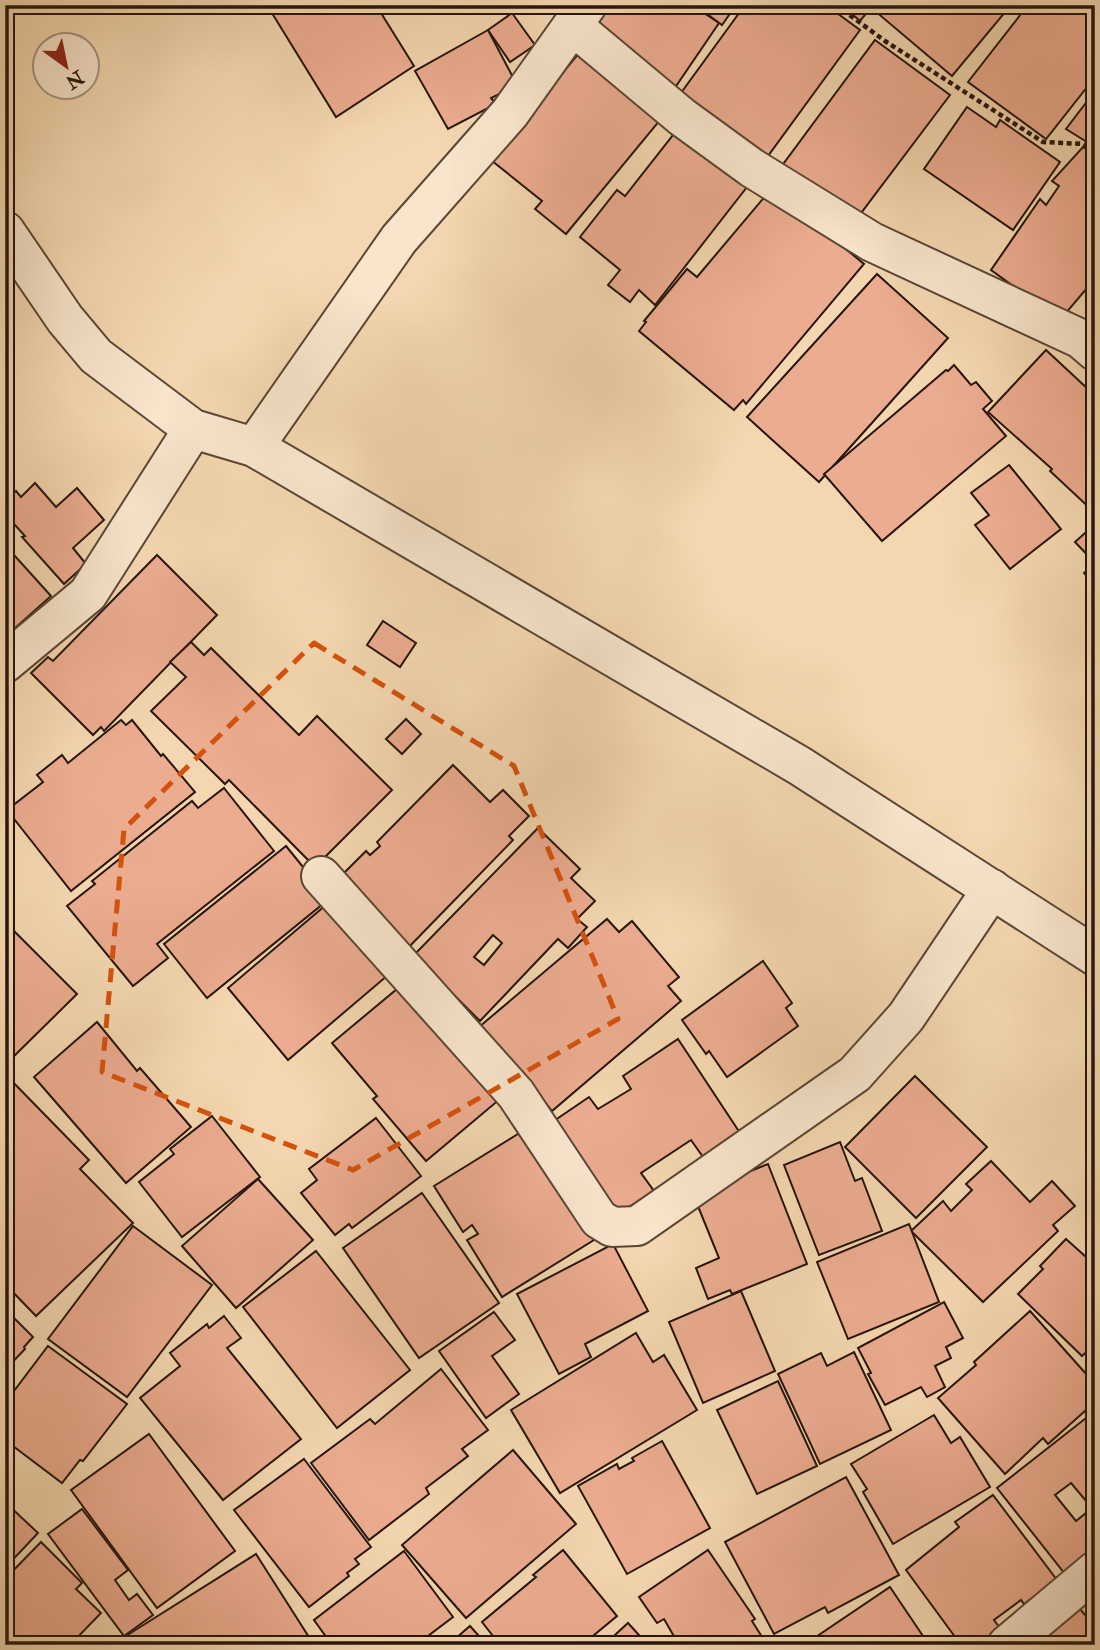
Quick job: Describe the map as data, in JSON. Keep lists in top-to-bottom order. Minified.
{"north":"bottom right"}
